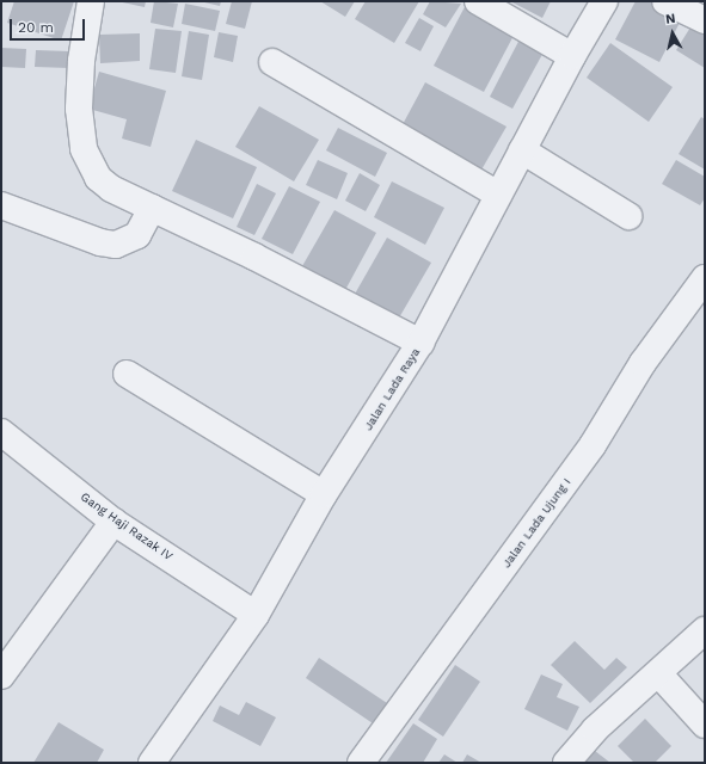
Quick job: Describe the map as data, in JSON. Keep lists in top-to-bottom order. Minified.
{"streets":{"street":["Jalan Lada Raya","Jalan Lada Ujung I","Gang Haji Razak IV"]},"crossings":[["Jalan Lada Raya","Gang Haji Razak IV"]],"scale_bar":"20 m","north":"top"}
